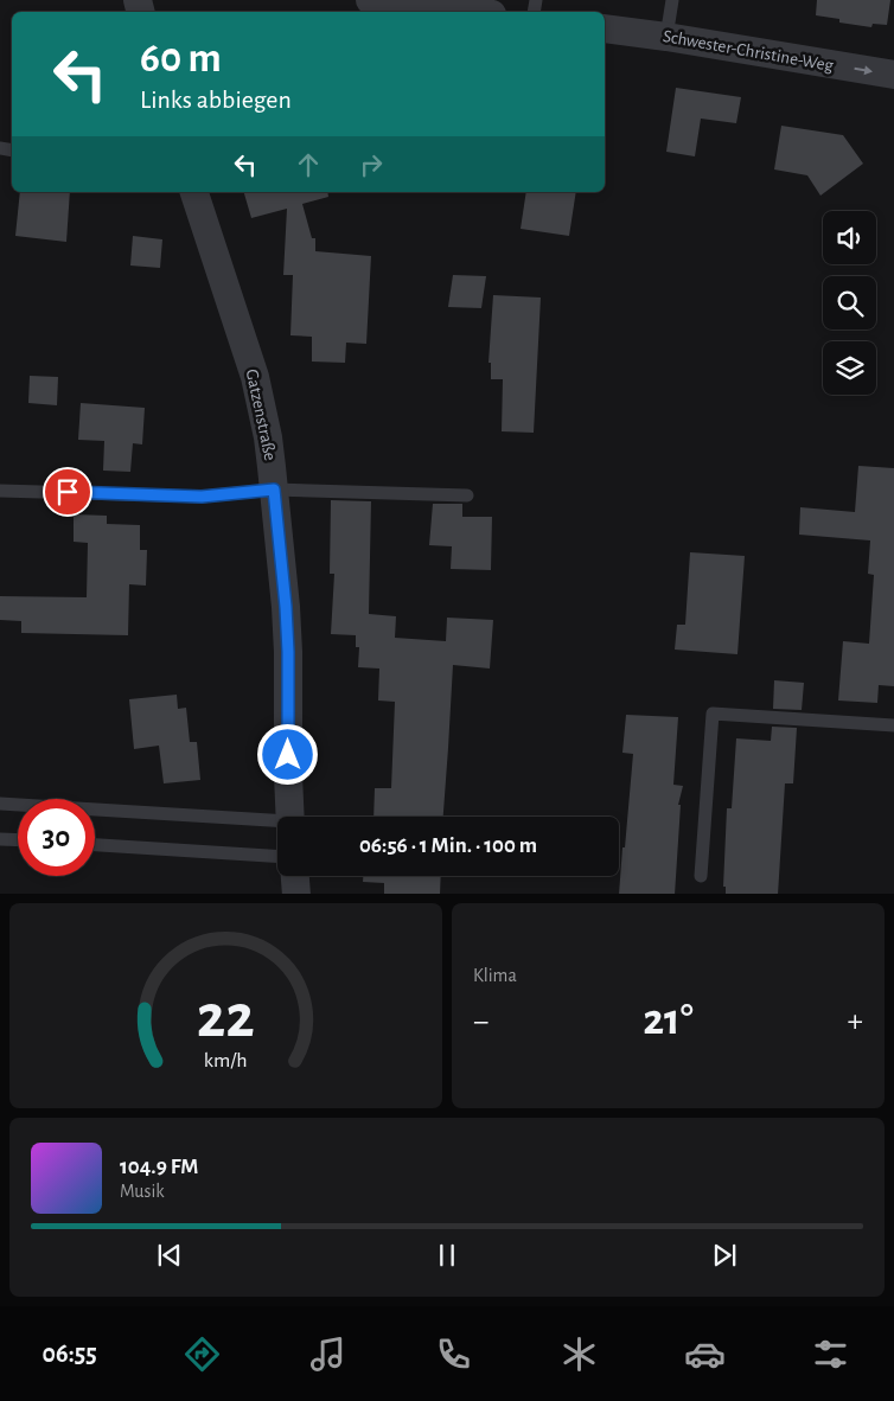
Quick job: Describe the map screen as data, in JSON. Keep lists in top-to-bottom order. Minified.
{"streets":{"street":["Schwester-Christine-Weg","Gatzenstraße"]},"one_way":["Schwester-Christine-Weg"],"page":{"turn":["60 m","Links abbiegen"],"limit":"30","trip":"06:56 · 1 Min. · 100 m","tile":"Klima","heat":["−","21°","+"],"song":["104.9 FM","Musik"],"tabs":"06:55","gauge":["22","km/h"]}}
